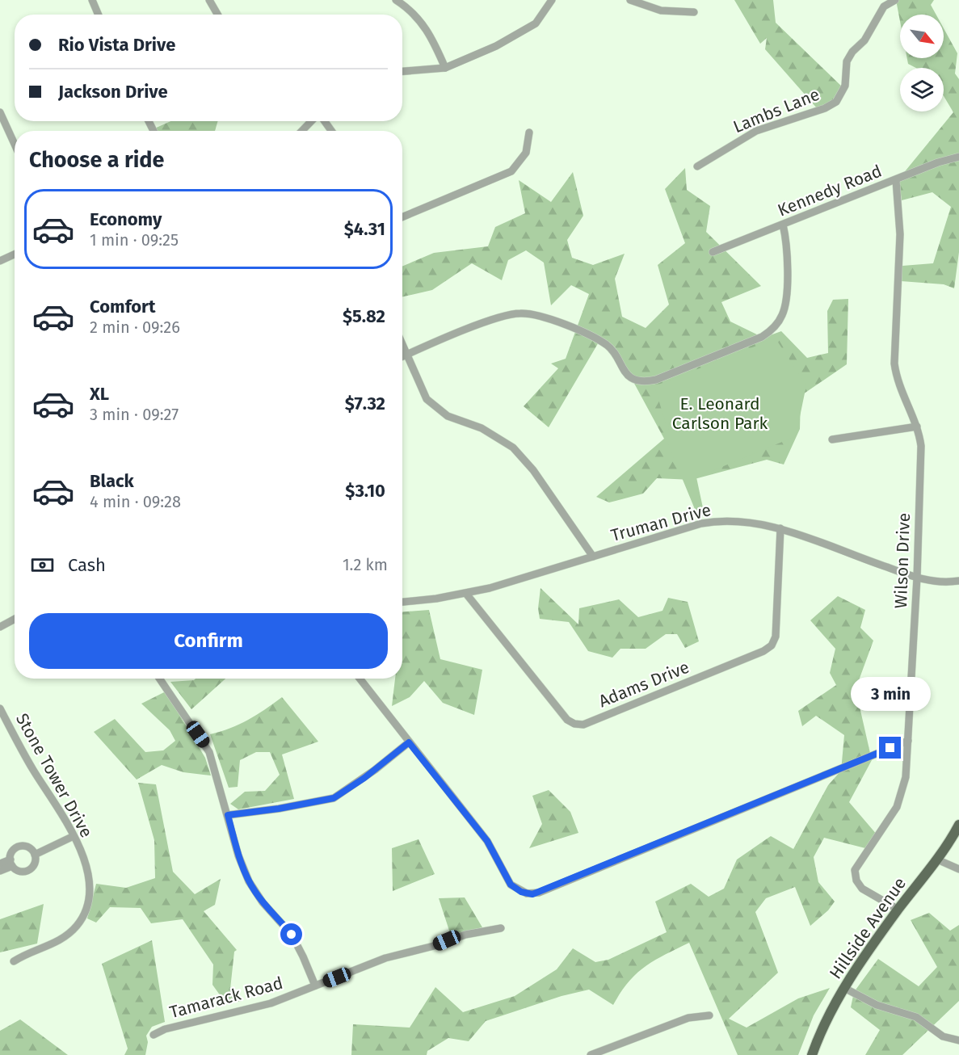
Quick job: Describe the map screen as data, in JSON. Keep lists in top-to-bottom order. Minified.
{"streets":{"main road":["Hillside Avenue"],"street":["Lambs Lane","Kennedy Road","Truman Drive","Wilson Drive","Adams Drive","Stone Tower Drive","Tamarack Road"]},"crossings":[["Kennedy Road","Wilson Drive"],["Truman Drive","Wilson Drive"],["Truman Drive","Adams Drive"],["Wilson Drive","Hillside Avenue"]],"parks":["E. Leonard Carlson Park"],"north":"bottom right","page":{"banner":["Rio Vista Drive","Jackson Drive"],"heading":"Choose a ride","list":[{"name":"Economy","note":"1 min · 09:25","value":"$4.31"},{"name":"Comfort","note":"2 min · 09:26","value":"$5.82"},{"name":"XL","note":"3 min · 09:27","value":"$7.32"},{"name":"Black","note":"4 min · 09:28","value":"$3.10"}],"pay":["Cash","1.2 km"],"buttons":"Confirm","bubble":"3 min"}}
